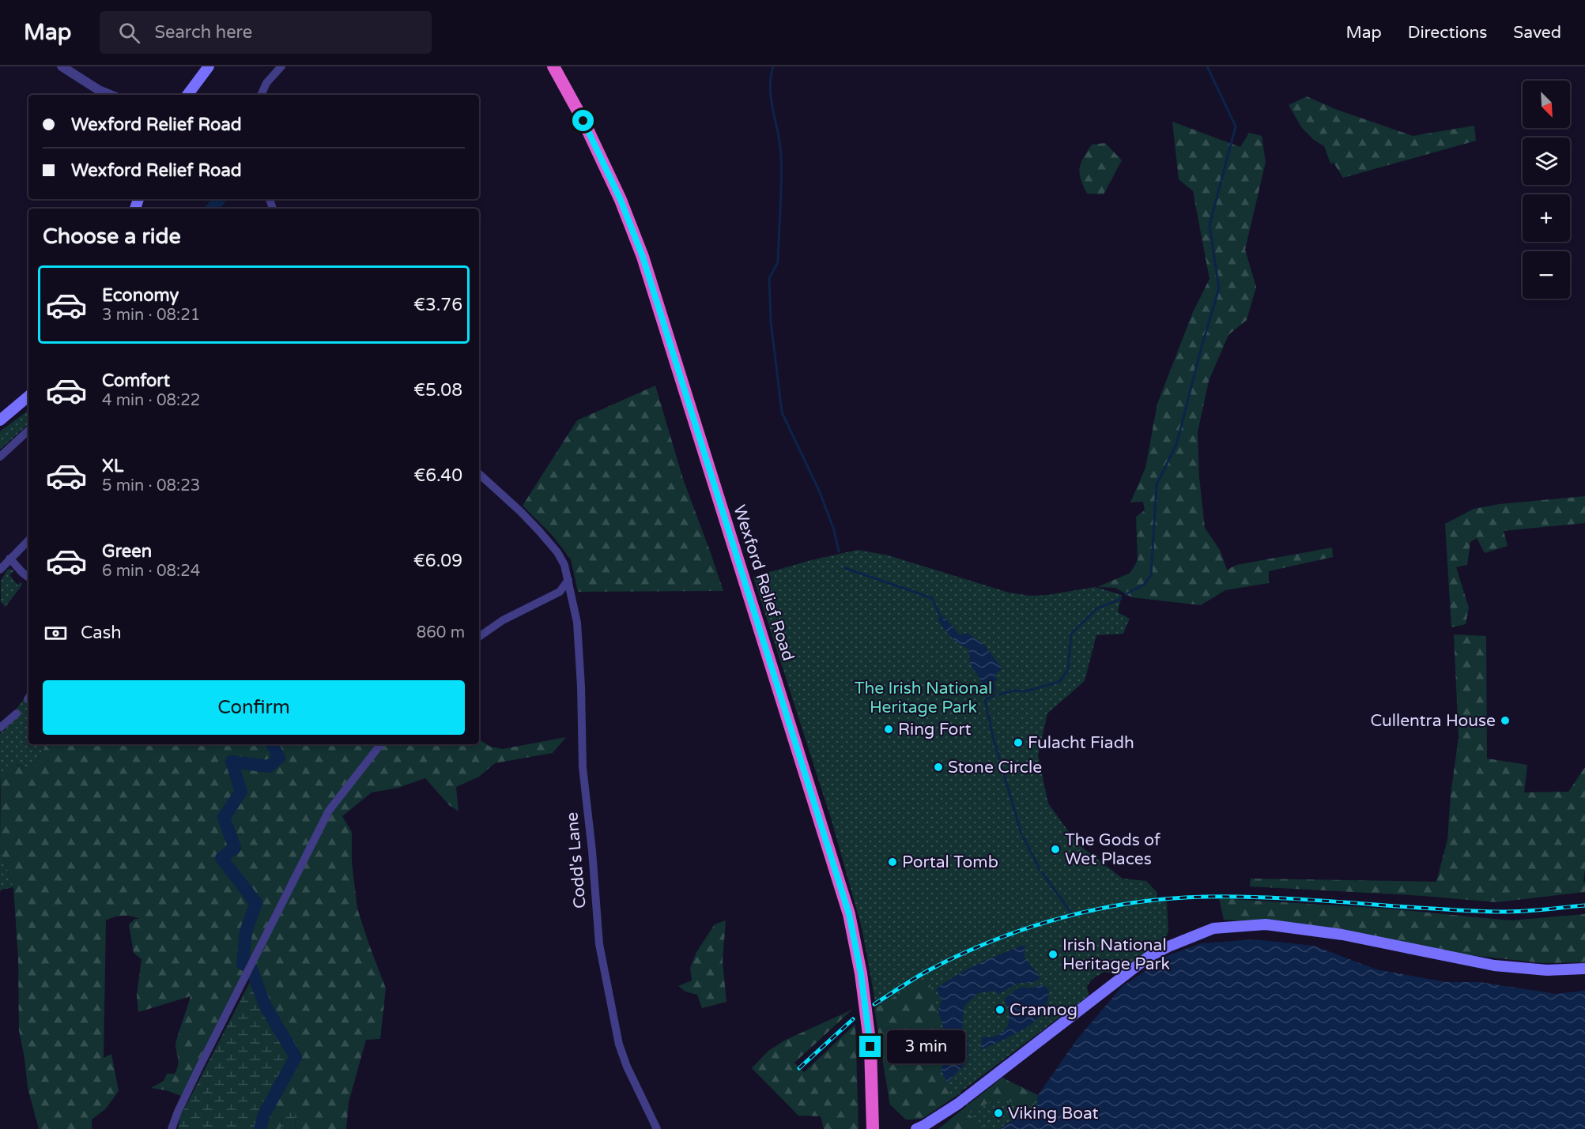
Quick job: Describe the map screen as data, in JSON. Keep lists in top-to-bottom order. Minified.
{"streets":{"highway":["Wexford Relief Road"],"street":["Codd's Lane"]},"parks":["The Irish National Heritage Park"],"places":["Cullentra House","Ring Fort","Fulacht Fiadh","Stone Circle","The Gods of Wet Places","Portal Tomb","Irish National Heritage Park","Crannog","Viking Boat"],"north":"bottom right","page":{"header":"Map","search":"Search here","nav":["Map","Directions","Saved"],"map_buttons":["+","−"],"banner":["Wexford Relief Road","Wexford Relief Road"],"heading":"Choose a ride","list":[{"name":"Economy","note":"3 min · 08:21","value":"€3.76"},{"name":"Comfort","note":"4 min · 08:22","value":"€5.08"},{"name":"XL","note":"5 min · 08:23","value":"€6.40"},{"name":"Green","note":"6 min · 08:24","value":"€6.09"}],"pay":["Cash","860 m"],"buttons":"Confirm","bubble":"3 min"}}
